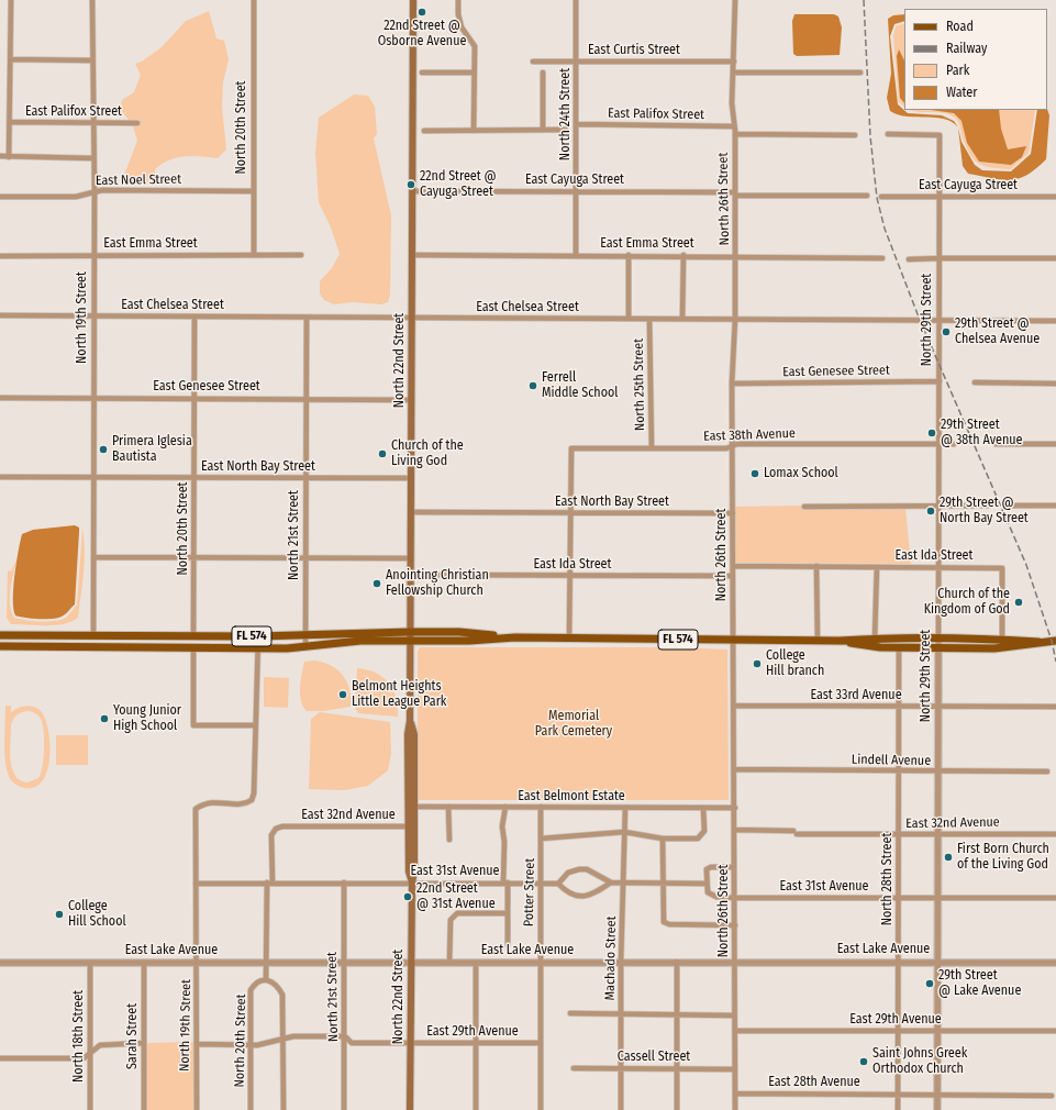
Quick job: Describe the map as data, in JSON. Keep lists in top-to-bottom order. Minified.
{"streets":{"main road":["North 22nd Street","FL 574"],"street":["East Curtis Street","East Palifox Street","North 24th Street","North 20th Street","East Noel Street","East Cayuga Street","North 26th Street","East Emma Street","East Chelsea Street","North 19th Street","North 29th Street","East Genesee Street","North 25th Street","East 38th Avenue","East North Bay Street","North 21st Street","East Ida Street","East 33rd Avenue","Lindell Avenue","East Belmont Estate","East 32nd Avenue","East 31st Avenue","North 28th Street","Potter Street","East Lake Avenue","Machado Street","East 29th Avenue","North 18th Street","Sarah Street","Cassell Street","East 28th Avenue"]},"crossings":[["East Curtis Street","North 24th Street"],["East Curtis Street","North 26th Street"],["East Palifox Street","North 24th Street"],["East Palifox Street","North 26th Street"],["East Palifox Street","North 19th Street"],["North 24th Street","East Cayuga Street"],["North 24th Street","East Emma Street"],["North 20th Street","East Noel Street"],["North 20th Street","East Emma Street"],["North 20th Street","East Chelsea Street"],["North 20th Street","East Genesee Street"],["North 20th Street","East North Bay Street"],["North 20th Street","FL 574"],["North 20th Street","East 29th Avenue"],["East Noel Street","North 19th Street"],["East Cayuga Street","North 26th Street"],["East Cayuga Street","North 29th Street"],["East Cayuga Street","North 22nd Street"],["North 26th Street","East Emma Street"],["North 26th Street","East Chelsea Street"],["North 26th Street","East Genesee Street"],["North 26th Street","East 38th Avenue"],["North 26th Street","East North Bay Street"],["North 26th Street","East Ida Street"],["North 26th Street","FL 574"],["North 26th Street","East 33rd Avenue"],["North 26th Street","Lindell Avenue"],["North 26th Street","East Belmont Estate"],["North 26th Street","East 32nd Avenue"],["North 26th Street","East 31st Avenue"],["North 26th Street","East Lake Avenue"],["North 26th Street","East 29th Avenue"],["North 26th Street","Cassell Street"],["North 26th Street","East 28th Avenue"],["East Emma Street","North 19th Street"],["East Emma Street","North 22nd Street"],["East Emma Street","North 25th Street"],["East Chelsea Street","North 19th Street"],["East Chelsea Street","North 29th Street"],["East Chelsea Street","North 22nd Street"],["East Chelsea Street","North 25th Street"],["East Chelsea Street","North 21st Street"],["North 19th Street","East Genesee Street"],["North 19th Street","East North Bay Street"],["North 19th Street","FL 574"],["North 19th Street","East 31st Avenue"],["North 19th Street","East Lake Avenue"],["North 19th Street","East 29th Avenue"],["North 29th Street","East Genesee Street"],["North 29th Street","East 38th Avenue"],["North 29th Street","East Ida Street"],["North 29th Street","FL 574"],["North 29th Street","East 33rd Avenue"],["North 29th Street","Lindell Avenue"],["North 29th Street","East 32nd Avenue"],["North 29th Street","East 31st Avenue"],["North 29th Street","East Lake Avenue"],["North 29th Street","East 29th Avenue"],["North 29th Street","East 28th Avenue"],["North 22nd Street","East Genesee Street"],["North 22nd Street","East North Bay Street"],["North 22nd Street","East Ida Street"],["North 22nd Street","FL 574"],["North 22nd Street","East Belmont Estate"],["North 22nd Street","East 32nd Avenue"],["North 22nd Street","East 31st Avenue"],["North 22nd Street","East Lake Avenue"],["North 22nd Street","East 29th Avenue"],["East Genesee Street","North 21st Street"],["North 25th Street","East 38th Avenue"],["East 38th Avenue","East North Bay Street"],["East North Bay Street","North 21st Street"],["North 21st Street","FL 574"],["North 21st Street","East 31st Avenue"],["North 21st Street","East Lake Avenue"],["North 21st Street","East 29th Avenue"],["East Ida Street","FL 574"],["FL 574","North 28th Street"],["East 33rd Avenue","North 28th Street"],["Lindell Avenue","North 28th Street"],["East Belmont Estate","Potter Street"],["East Belmont Estate","Machado Street"],["East 32nd Avenue","East 31st Avenue"],["East 32nd Avenue","North 28th Street"],["East 31st Avenue","North 28th Street"],["East 31st Avenue","Potter Street"],["North 28th Street","East Lake Avenue"],["North 28th Street","East 29th Avenue"],["North 28th Street","East 28th Avenue"],["Potter Street","East Lake Avenue"],["Potter Street","East 29th Avenue"],["East Lake Avenue","Machado Street"],["East Lake Avenue","North 18th Street"],["East Lake Avenue","Sarah Street"],["Machado Street","Cassell Street"]],"parks":["Memorial Park Cemetery"],"places":["22nd Street @ Osborne Avenue","22nd Street @ Cayuga Street","29th Street @ Chelsea Avenue","Ferrell Middle School","29th Street @ 38th Avenue","Primera Iglesia Bautista","Church of the Living God","Lomax School","29th Street @ North Bay Street","Anointing Christian Fellowship Church","Church of the Kingdom of God","College Hill branch","Belmont Heights Little League Park","Young Junior High School","First Born Church of the Living God","22nd Street @ 31st Avenue","College Hill School","29th Street @ Lake Avenue","Saint Johns Greek Orthodox Church"],"legend":["Road","Railway","Park","Water"]}
